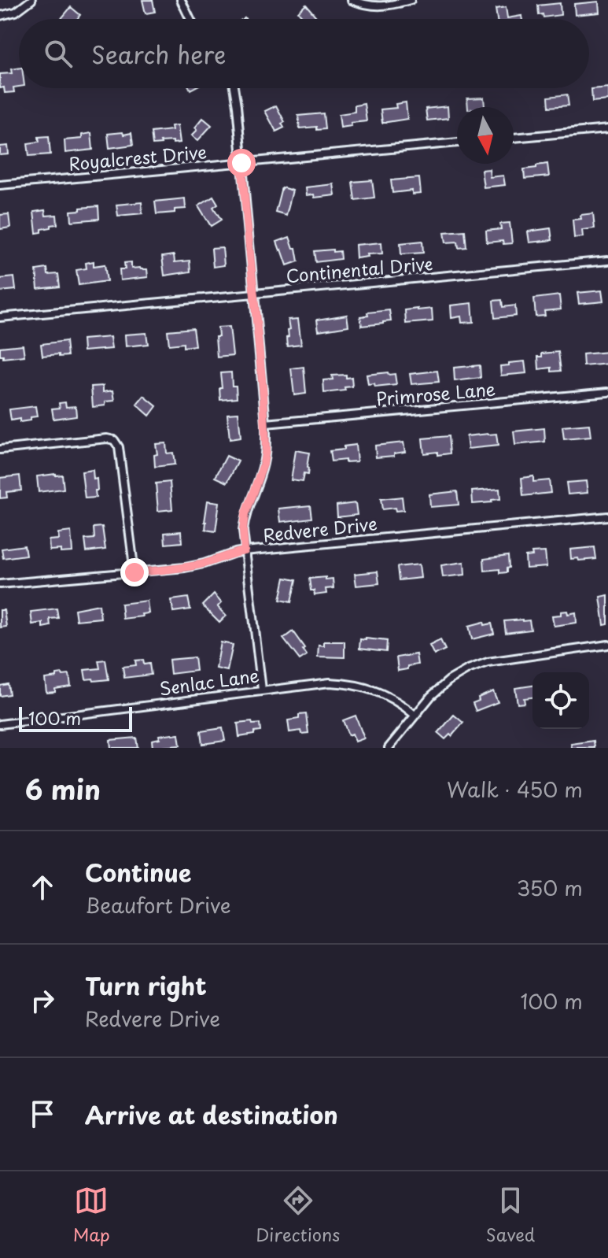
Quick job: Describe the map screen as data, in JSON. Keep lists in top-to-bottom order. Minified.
{"streets":{"street":["Royalcrest Drive","Continental Drive","Primrose Lane","Redvere Drive","Senlac Lane"]},"scale_bar":"100 m","north":"bottom","page":{"search":"Search here","scale":"100 m","heading":["6 min","Walk · 450 m"],"list":[["Continue","Beaufort Drive","350 m"],["Turn right","Redvere Drive","100 m"],"Arrive at destination"],"nav":["Map","Directions","Saved"]}}
